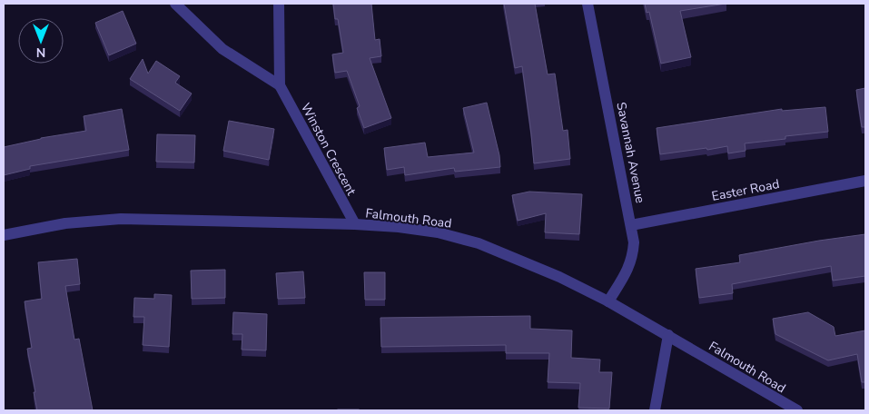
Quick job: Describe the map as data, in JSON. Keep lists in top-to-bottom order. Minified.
{"streets":{"street":["Winston Crescent","Savannah Avenue","Easter Road","Falmouth Road"]},"crossings":[["Winston Crescent","Falmouth Road"],["Savannah Avenue","Easter Road"],["Savannah Avenue","Falmouth Road"]],"north":"bottom"}
